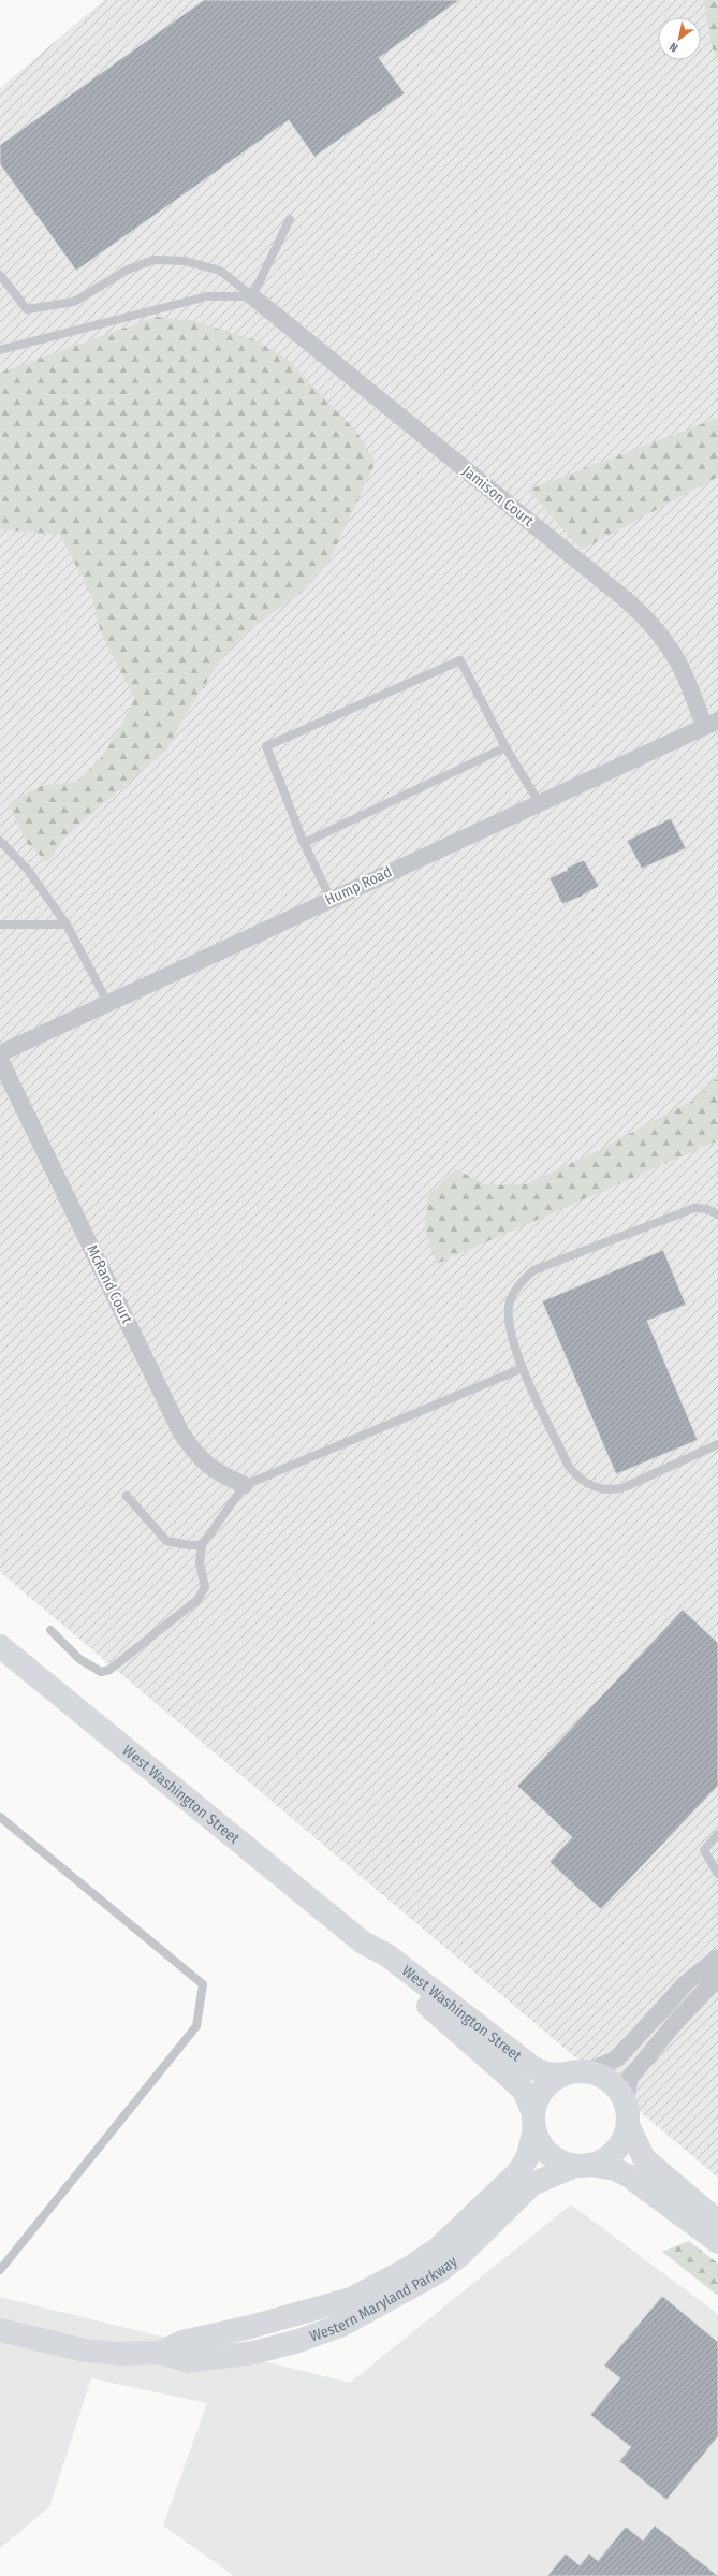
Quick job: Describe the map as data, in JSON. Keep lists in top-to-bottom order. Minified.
{"streets":{"main road":["West Washington Street","Western Maryland Parkway"],"street":["Jamison Court","Hump Road","McRand Court"]},"crossings":[["Jamison Court","Hump Road"],["West Washington Street","Western Maryland Parkway"]],"north":"bottom left"}
